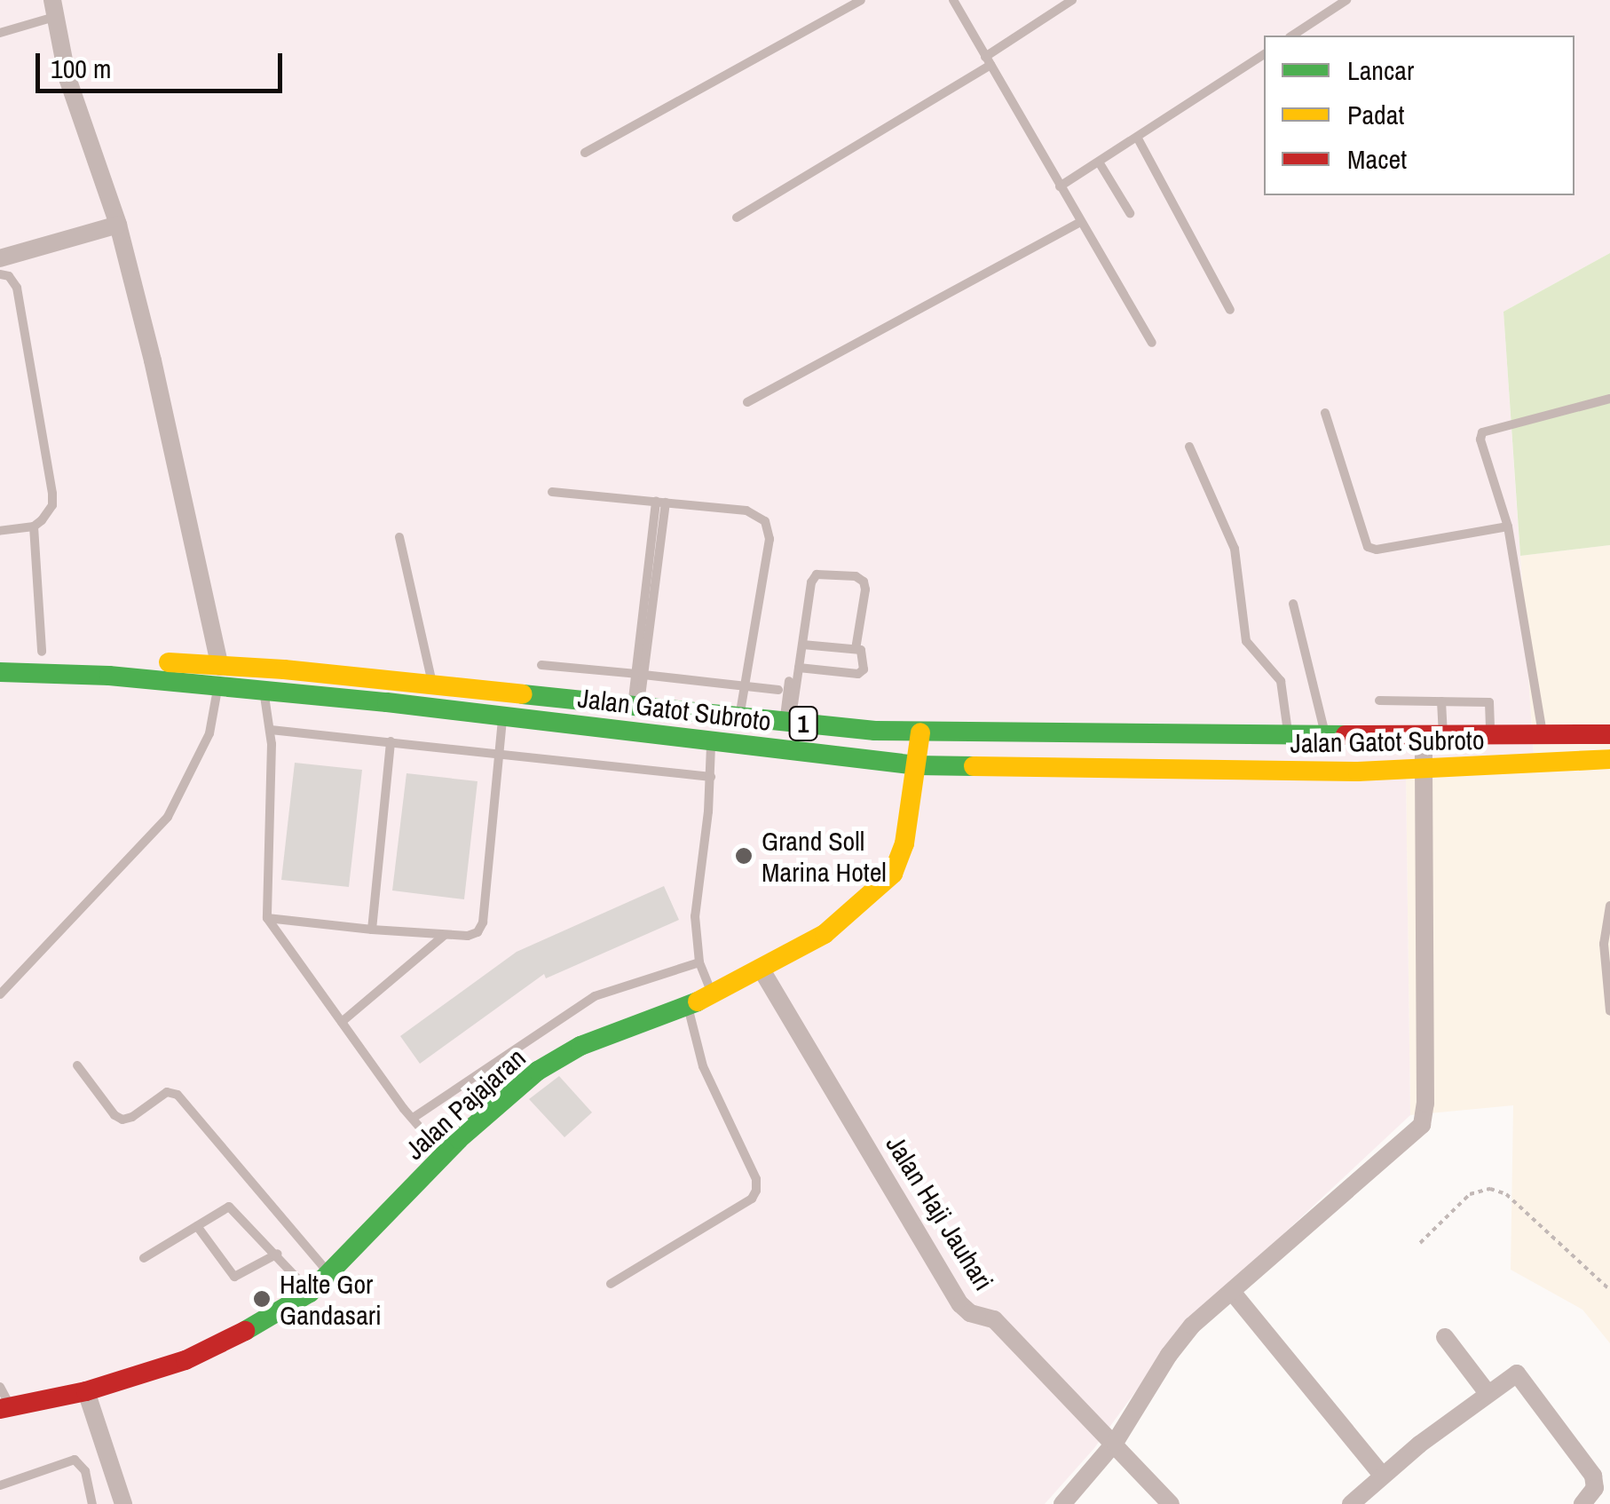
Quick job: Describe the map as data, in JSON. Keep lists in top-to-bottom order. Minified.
{"streets":{"main road":["Jalan Gatot Subroto","1","Jalan Pajajaran"],"street":["Jalan Haji Jauhari"]},"crossings":[["Jalan Gatot Subroto","Jalan Pajajaran"],["Jalan Pajajaran","Jalan Haji Jauhari"]],"places":["Grand Soll Marina Hotel","Halte Gor Gandasari"],"legend":["Lancar","Padat","Macet"],"scale_bar":"100 m"}
